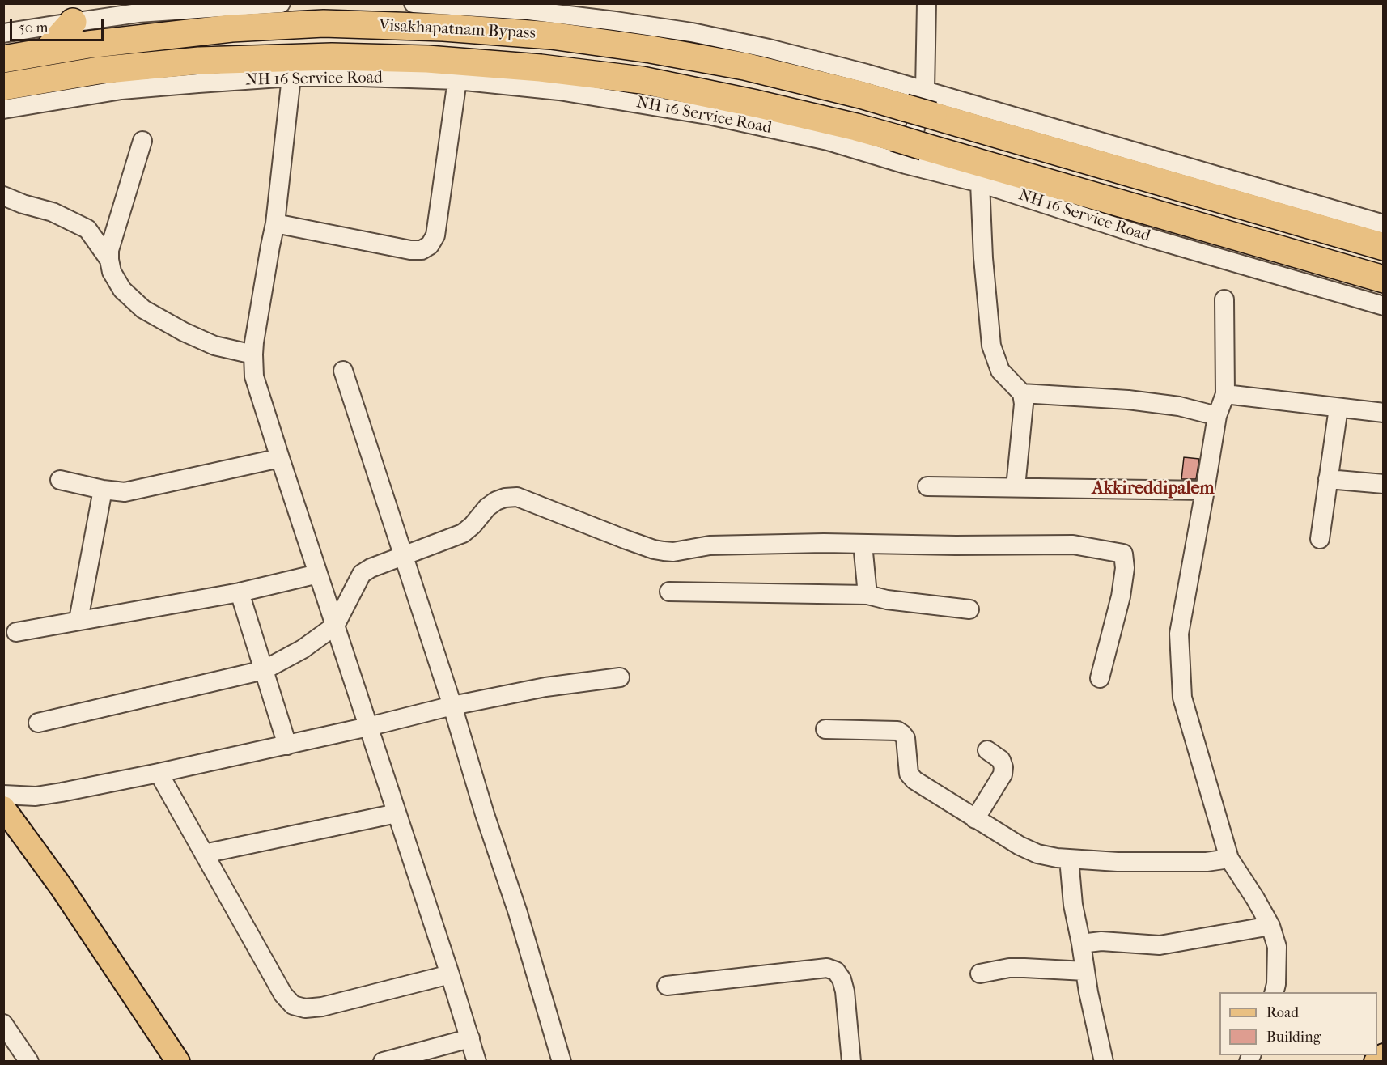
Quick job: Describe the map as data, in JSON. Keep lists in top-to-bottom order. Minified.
{"streets":{"highway":["Visakhapatnam Bypass"],"street":["NH 16 Service Road"]},"crossings":[["Visakhapatnam Bypass","NH 16 Service Road"]],"districts":["Akkireddipalem"],"legend":["Road","Building"],"scale_bar":"50 m"}
